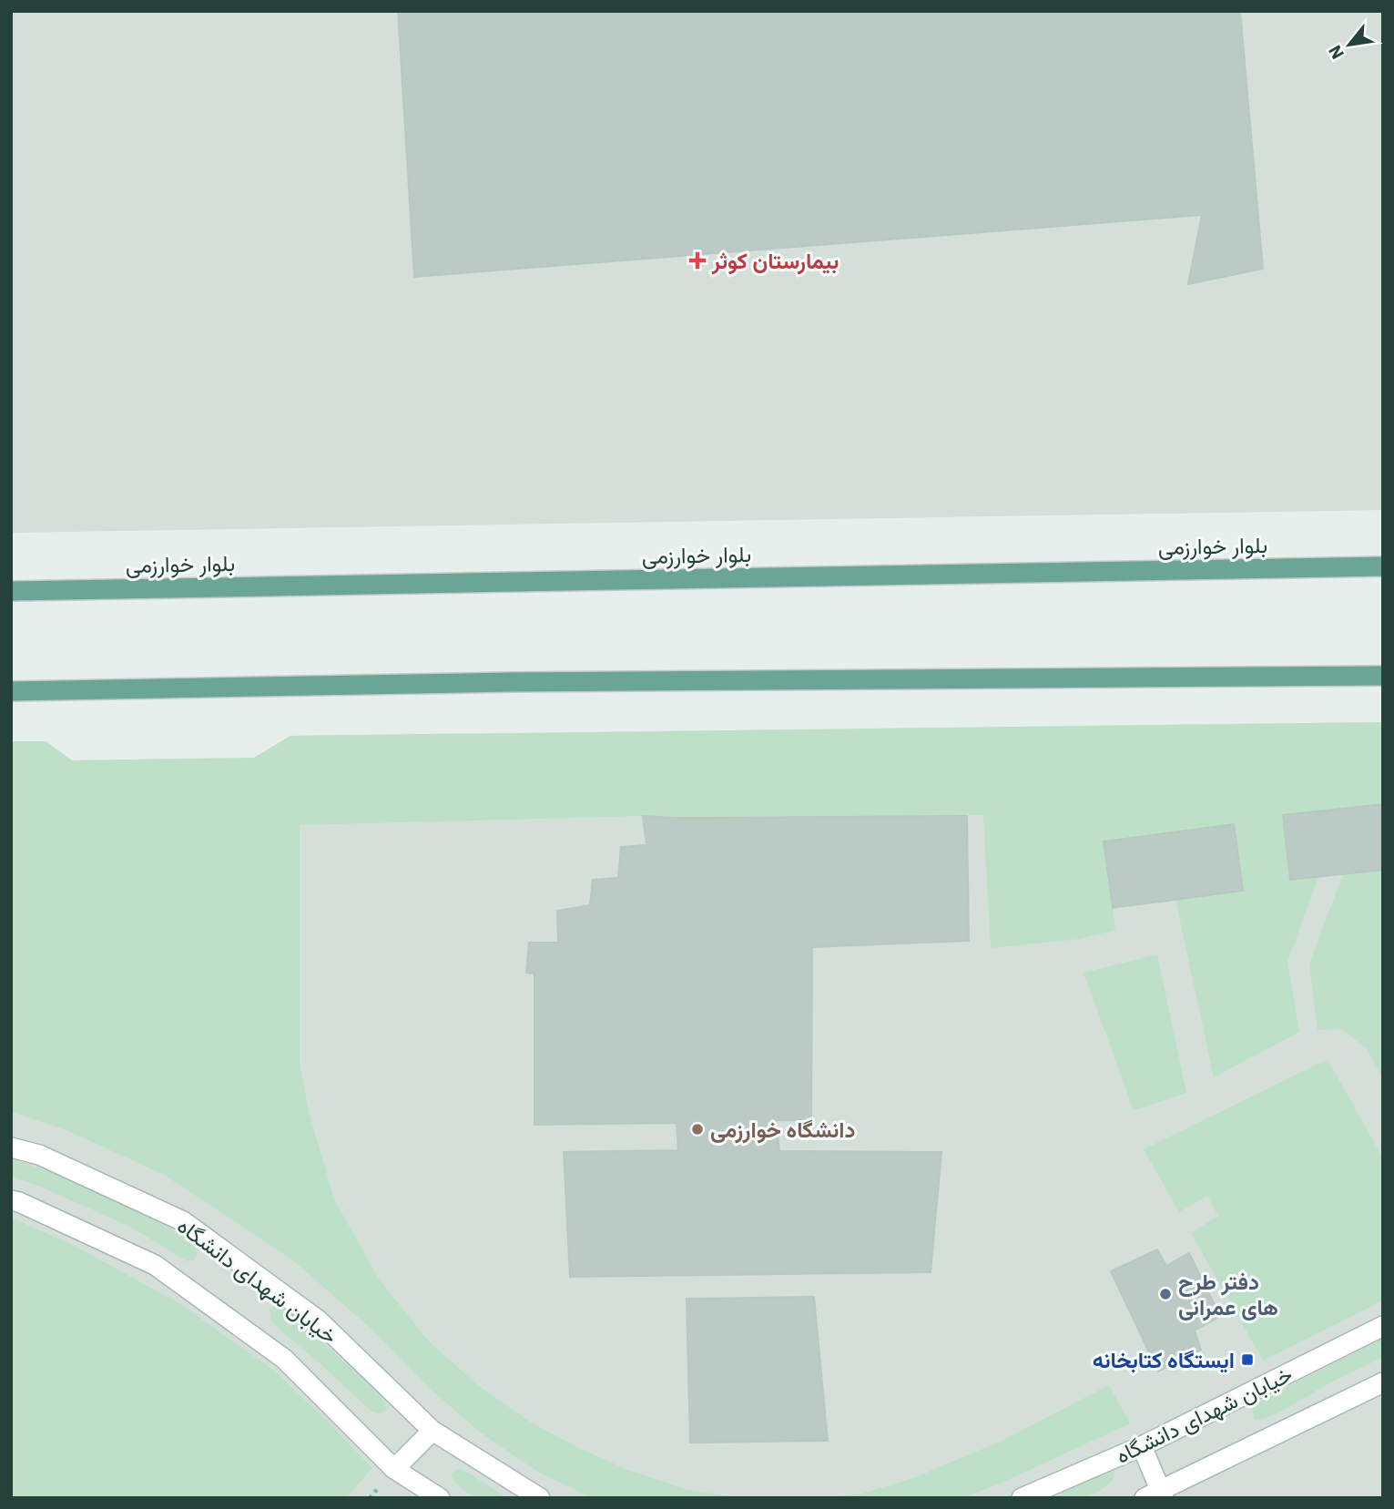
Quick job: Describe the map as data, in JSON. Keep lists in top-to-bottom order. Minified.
{"streets":{"main road":["بلوار خوارزمی"],"lane":["خیابان شهدای دانشگاه"]},"places":{"health":["بیمارستان کوثر"],"other":["دانشگاه خوارزمی","دفتر طرح های عمرانی"],"transit":["ایستگاه کتابخانه"]},"north":"bottom left"}
